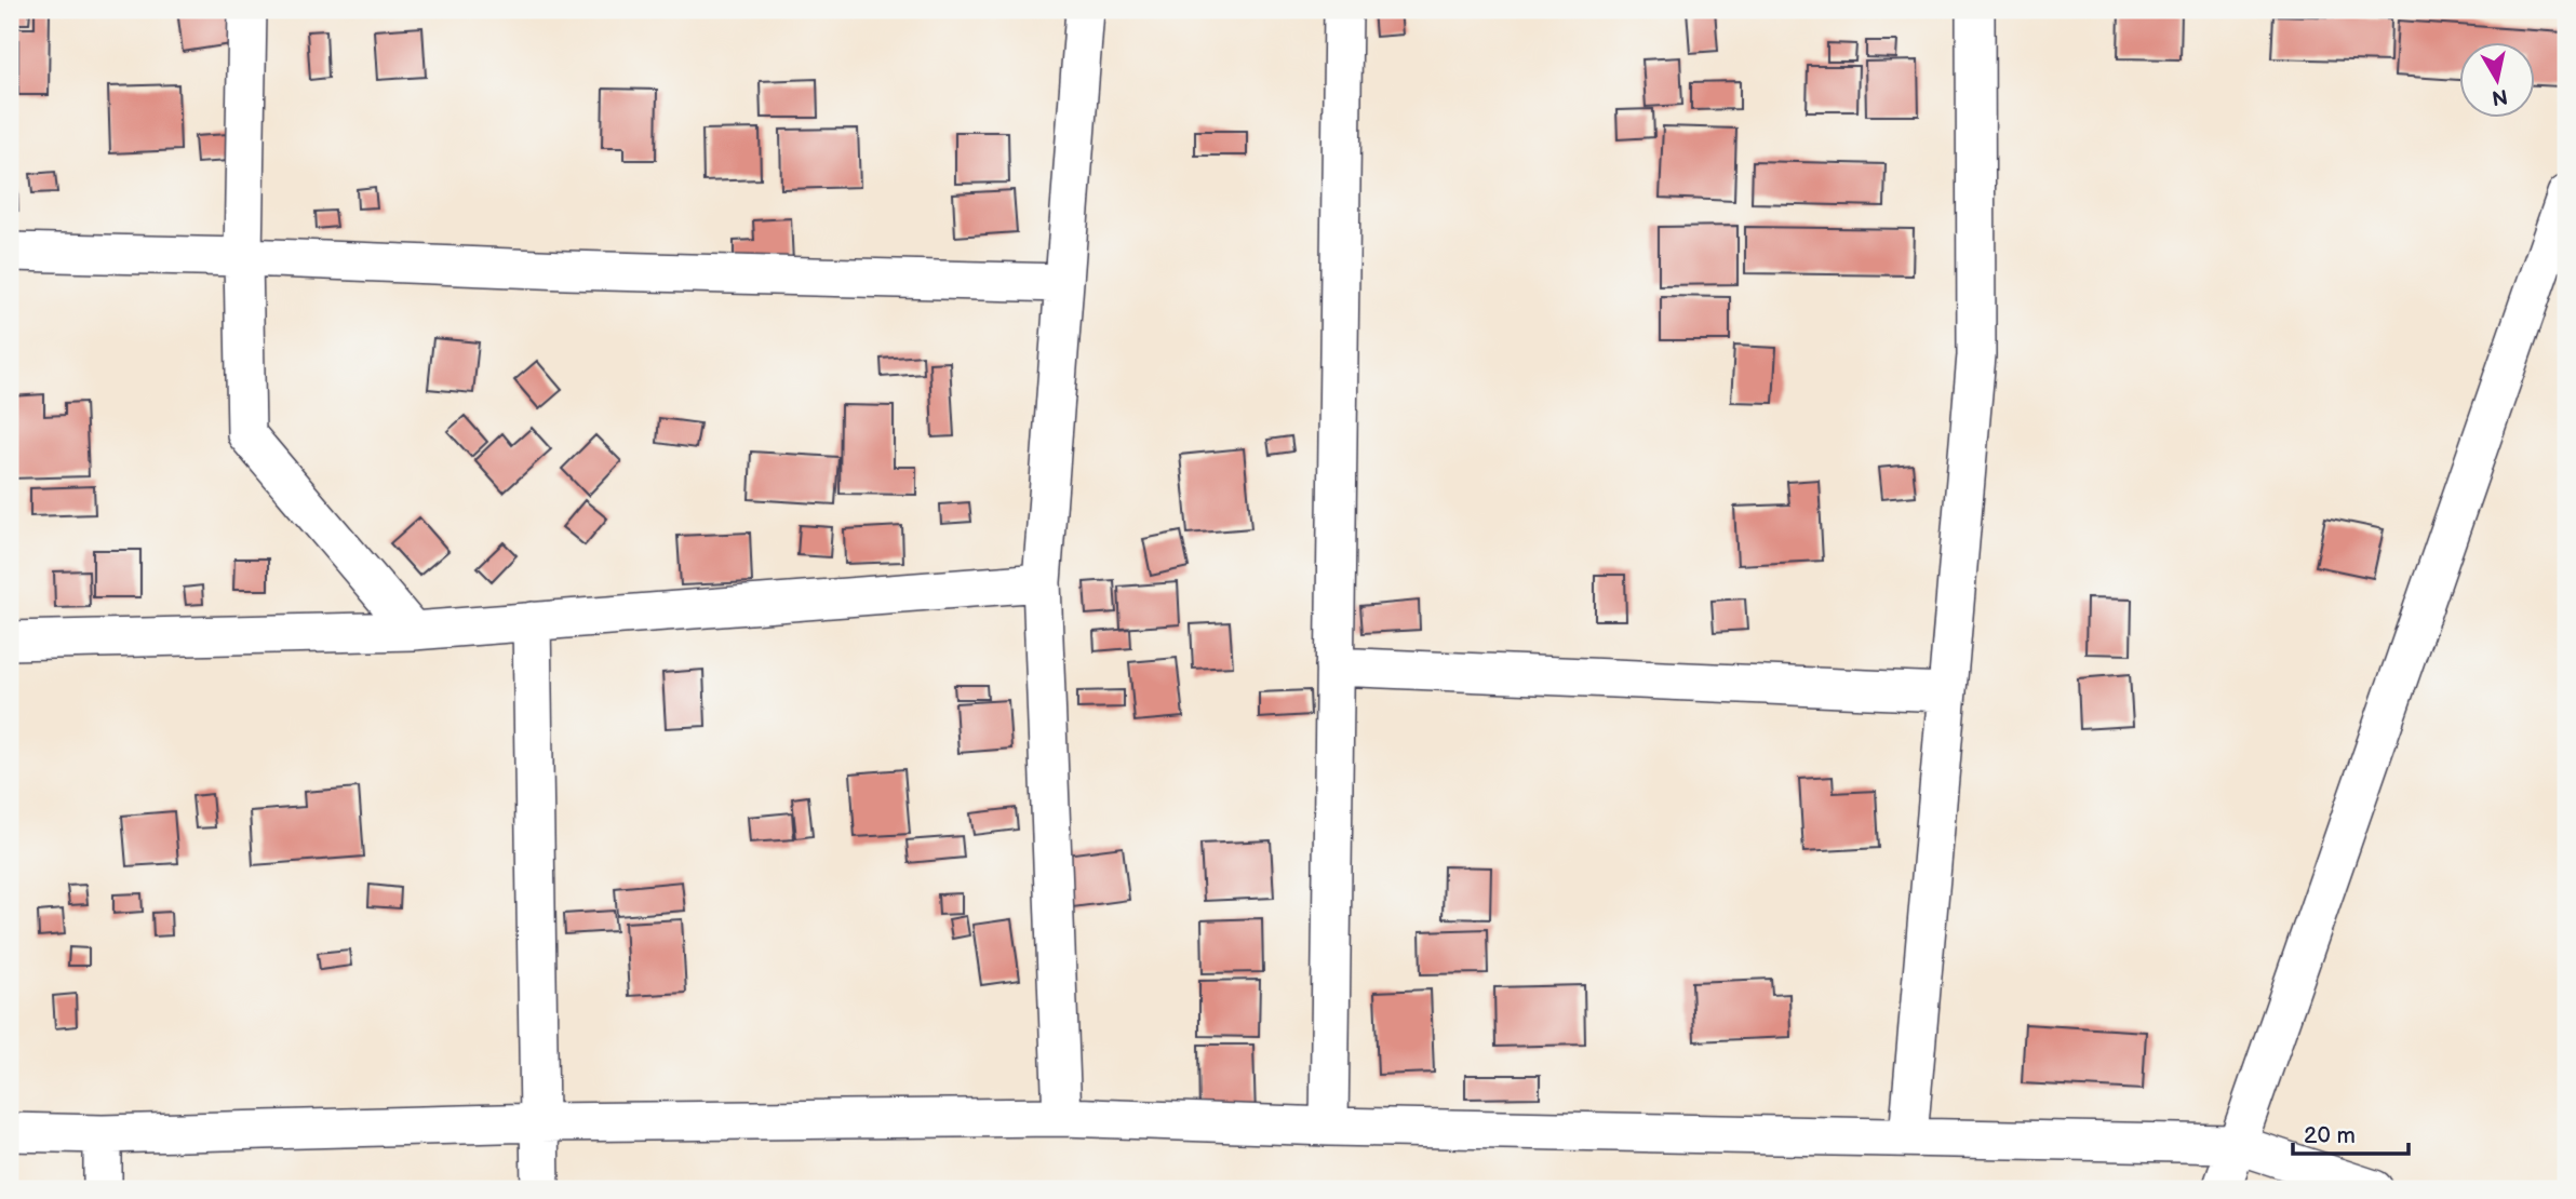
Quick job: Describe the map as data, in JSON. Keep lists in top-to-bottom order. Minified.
{"scale_bar":"20 m","north":"bottom"}
